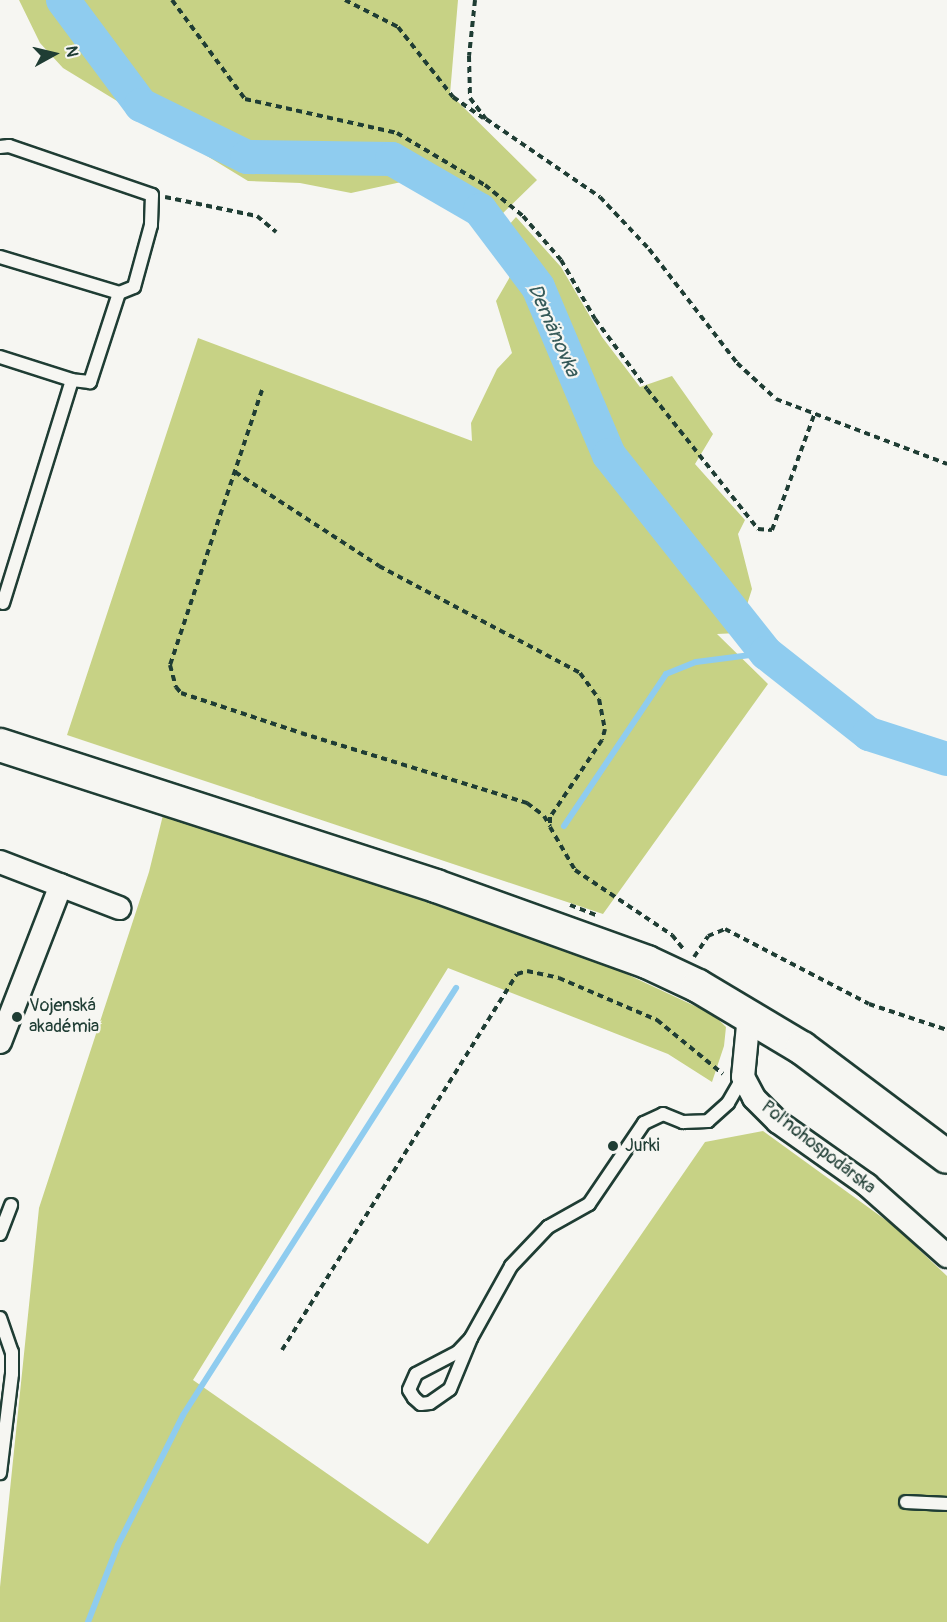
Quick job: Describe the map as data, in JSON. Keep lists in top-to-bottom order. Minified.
{"streets":{"street":["Poľnohospodárska"]},"water":["Demänovka"],"places":["Vojenská akadémia","Jurki"],"north":"right"}
